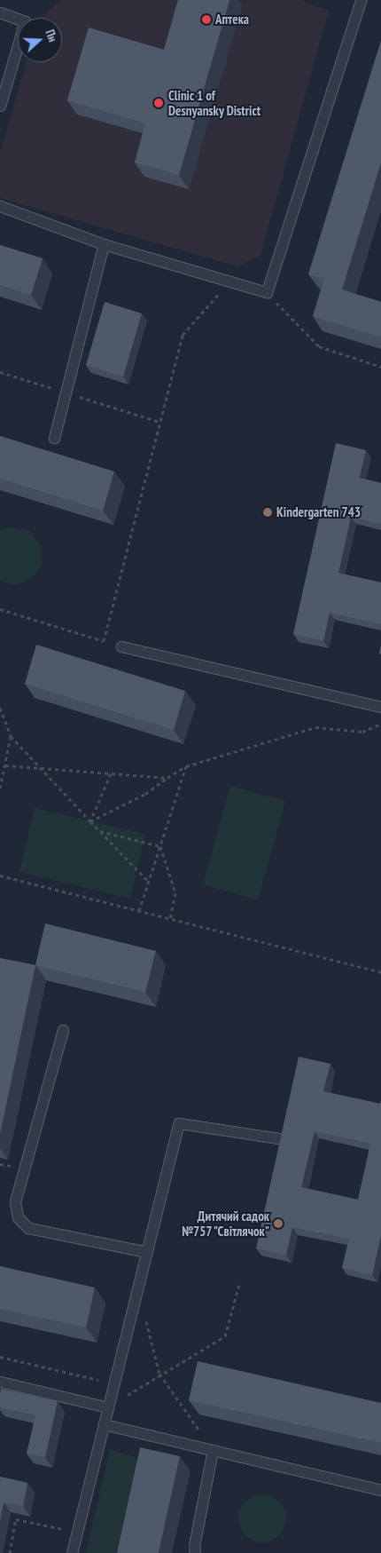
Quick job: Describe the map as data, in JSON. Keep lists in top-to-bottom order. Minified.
{"places":["Аптека","Clinic 1 of Desnyansky District","Kindergarten 743","Дитячий садок №757 \"Світлячок\""],"north":"right"}
